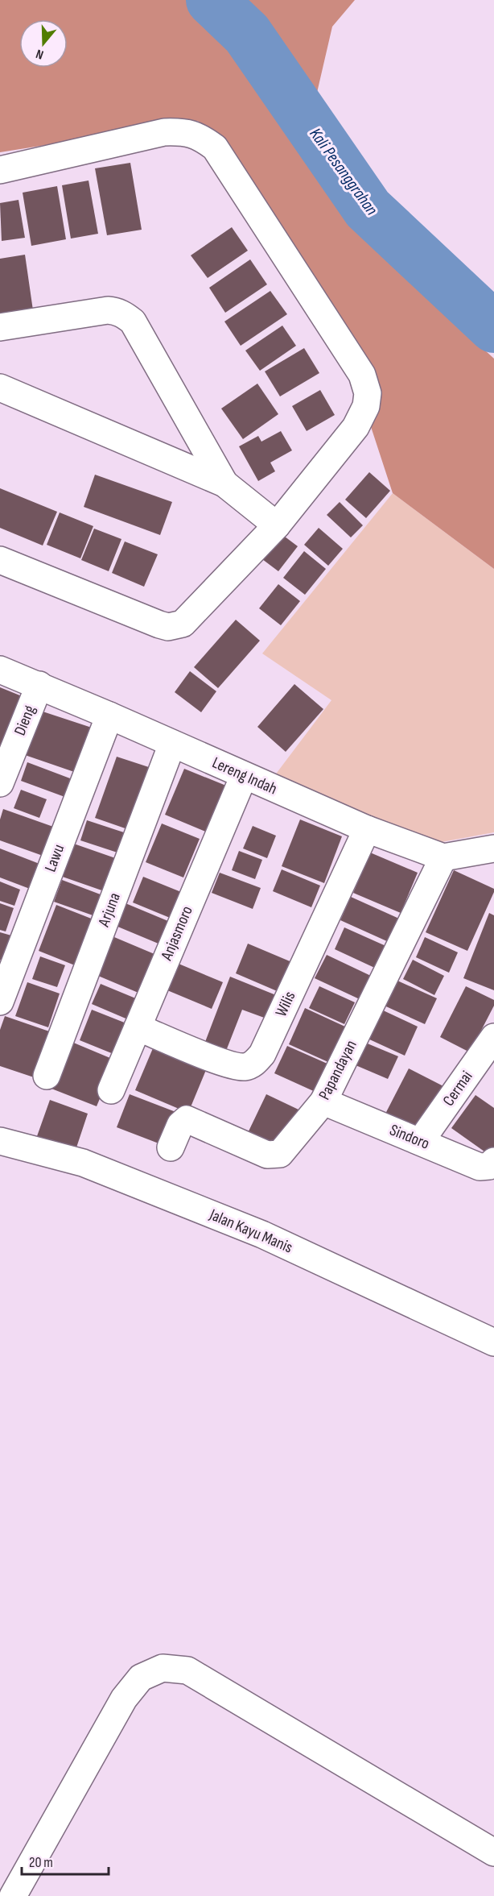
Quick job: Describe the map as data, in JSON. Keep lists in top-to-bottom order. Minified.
{"streets":{"street":["Dieng","Lereng Indah","Lawu","Arjuna","Anjasmoro","Wilis","Papandayan","Cermai","Sindoro","Jalan Kayu Manis"]},"crossings":[["Dieng","Lereng Indah"],["Lereng Indah","Lawu"],["Lereng Indah","Arjuna"],["Lereng Indah","Anjasmoro"],["Lereng Indah","Wilis"],["Lereng Indah","Papandayan"],["Anjasmoro","Wilis"],["Papandayan","Sindoro"],["Cermai","Sindoro"]],"water":["Kali Pesanggrahan"],"scale_bar":"20 m","north":"bottom"}
